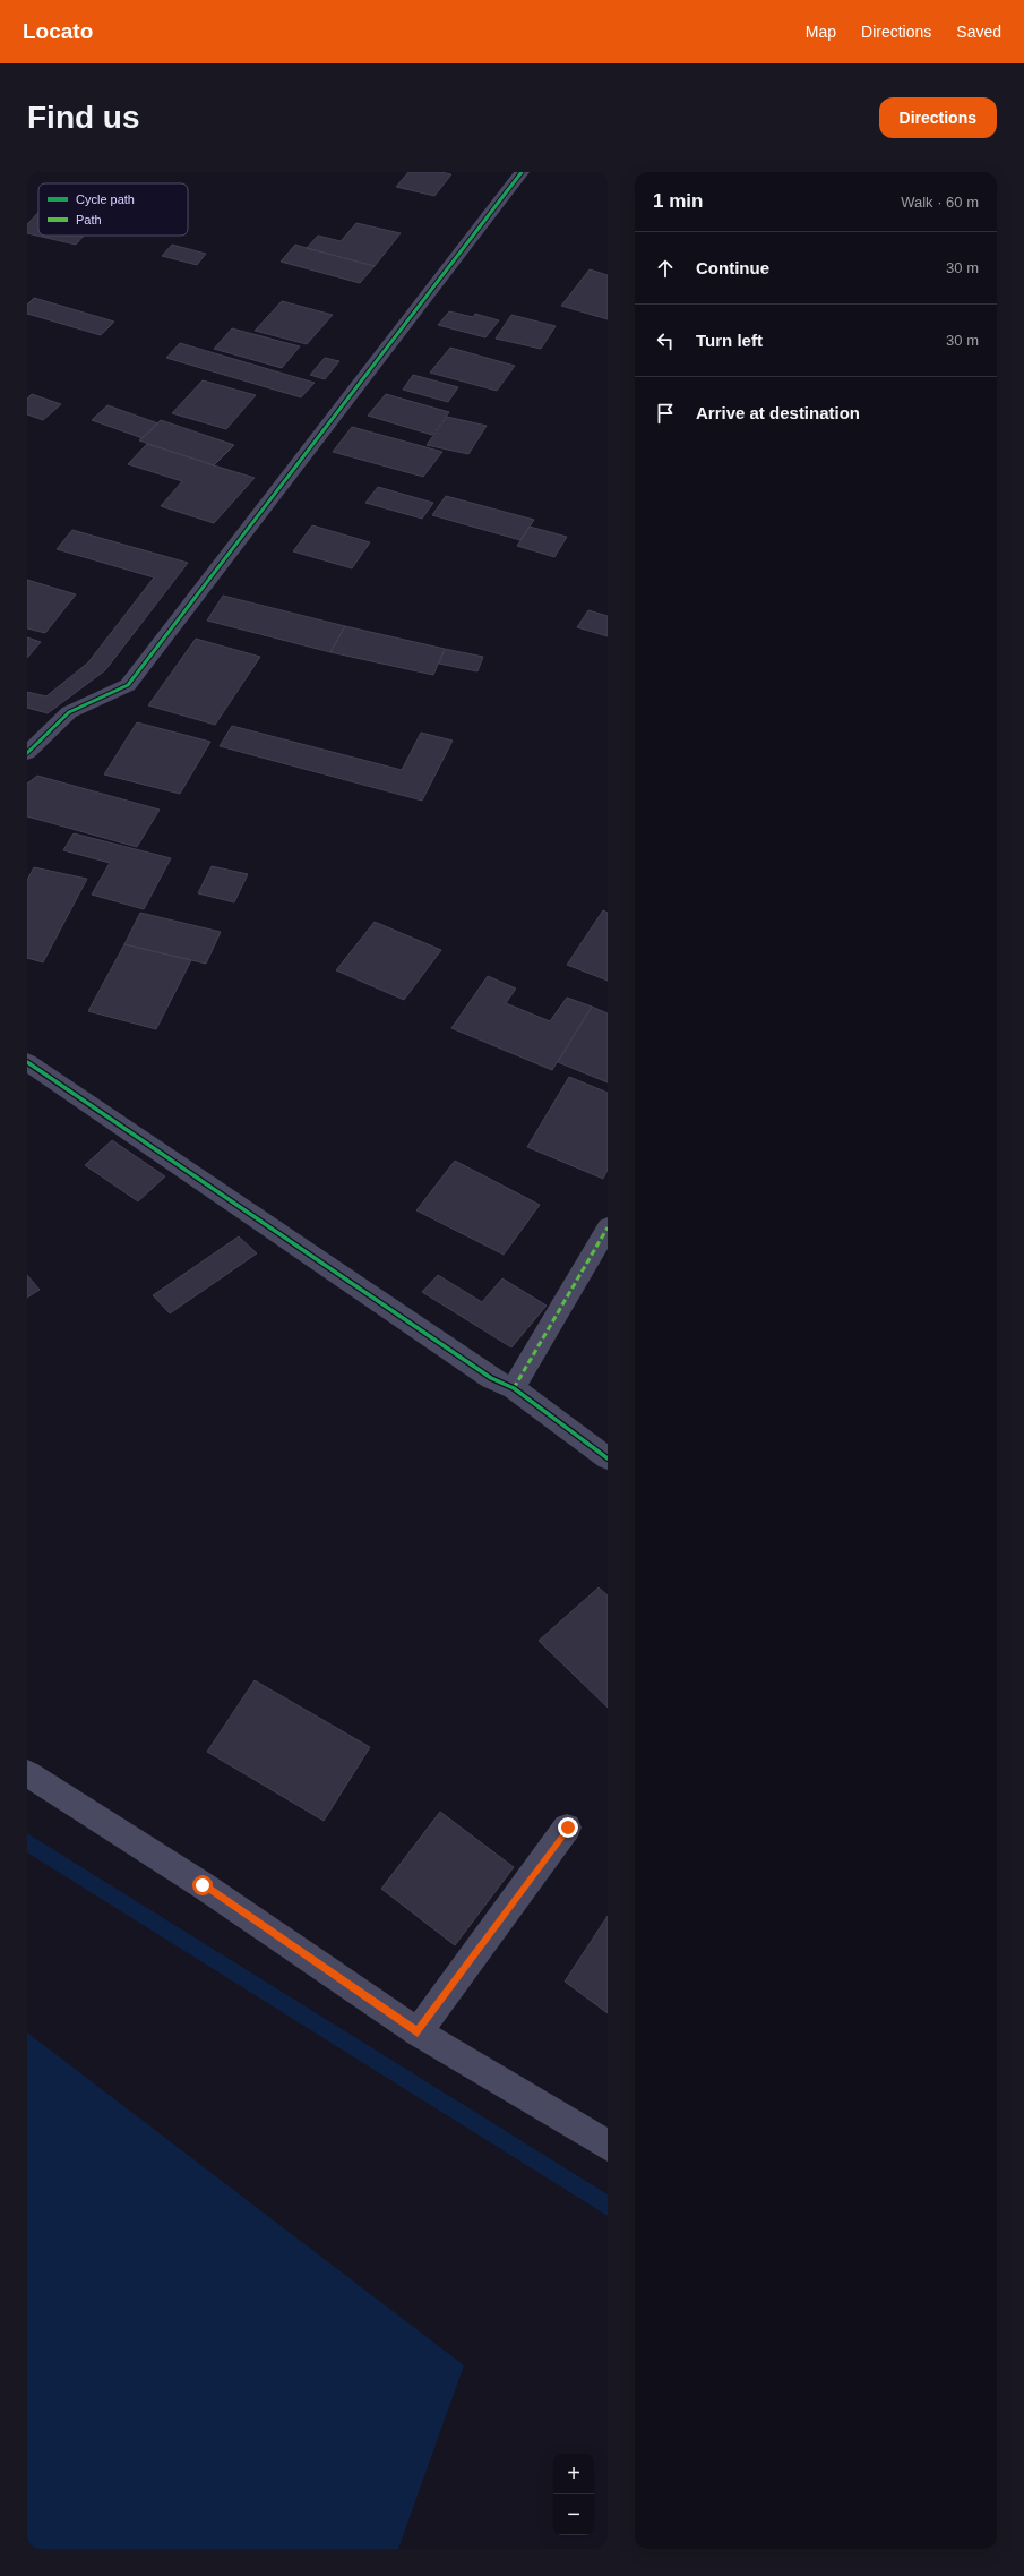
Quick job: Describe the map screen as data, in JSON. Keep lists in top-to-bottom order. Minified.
{"legend":["Cycle path","Path"],"page":{"header":"Locato","nav":["Map","Directions","Saved"],"buttons":"Directions","title":"Find us","heading":["1 min","Walk · 60 m"],"list":[["Continue","30 m"],["Turn left","30 m"],"Arrive at destination"],"map_buttons":["+","−"]}}
